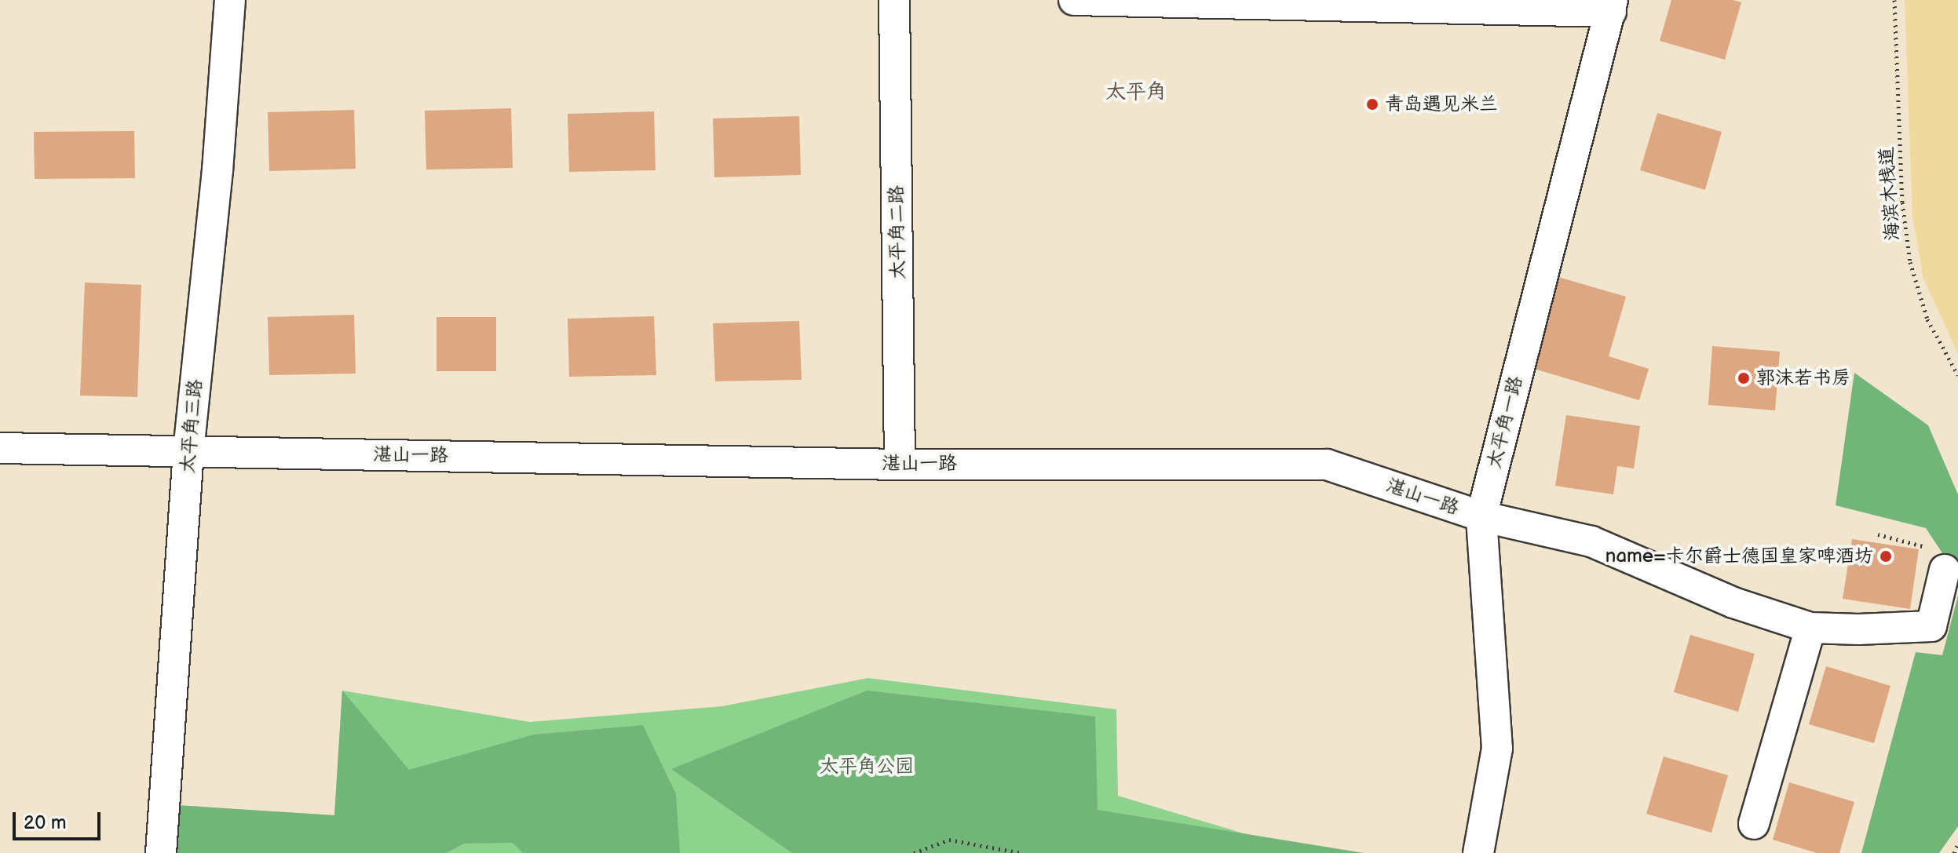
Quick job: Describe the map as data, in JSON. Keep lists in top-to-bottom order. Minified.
{"streets":{"street":["太平角二路","太平角一路","太平角三路","湛山一路"],"path":["海滨木栈道"]},"crossings":[["太平角二路","湛山一路"],["太平角一路","湛山一路"],["太平角三路","湛山一路"]],"districts":["太平角"],"parks":["太平角公园"],"places":["青岛遇见米兰","郭沫若书房","name=卡尔爵士德国皇家啤酒坊"],"scale_bar":"20 m"}
